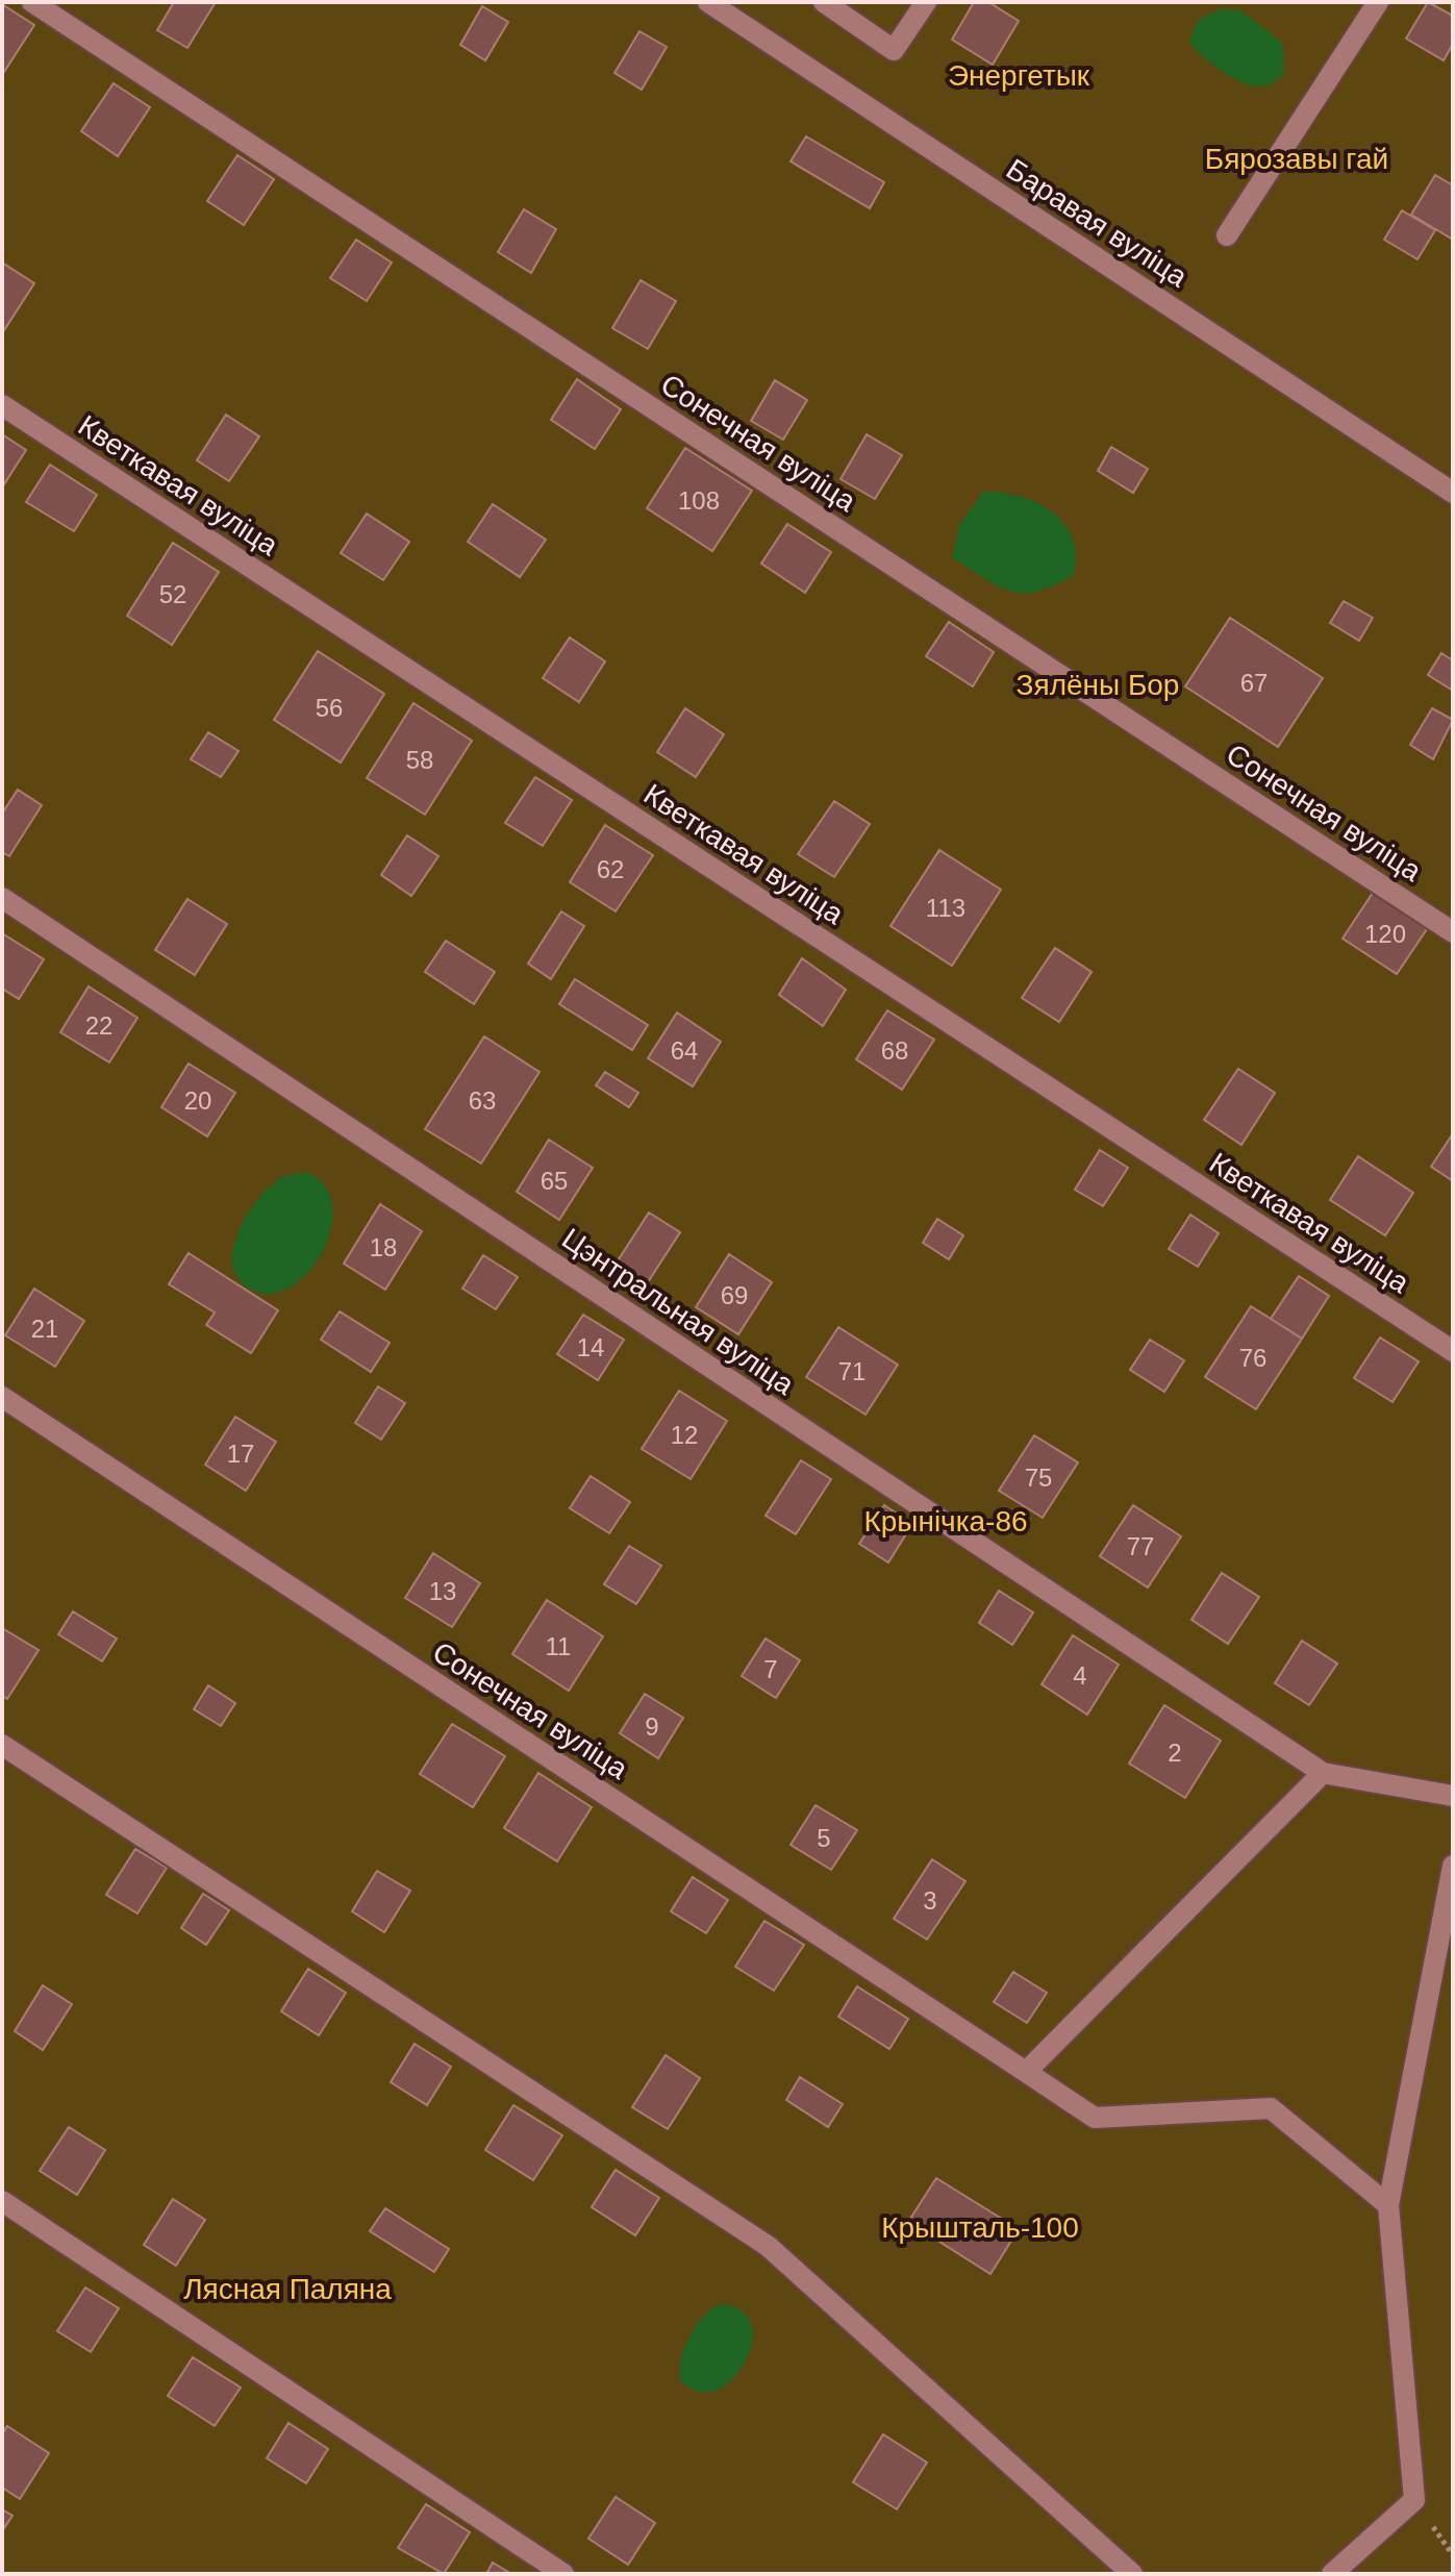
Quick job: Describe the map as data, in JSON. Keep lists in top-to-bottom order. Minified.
{"streets":{"lane":["Баравая вуліца","Сонечная вуліца","Кветкавая вуліца","Цэнтральная вуліца"]},"parks":["Энергетык","Бярозавы гай","Зялёны Бор","Крынічка-86","Крышталь-100","Лясная Паляна"],"house_numbers":["108","52","67","56","58","62","113","120","22","64","68","20","63","65","18","69","21","14","76","71","12","17","75","77","13","11","7","4","9","2","5","3"]}
